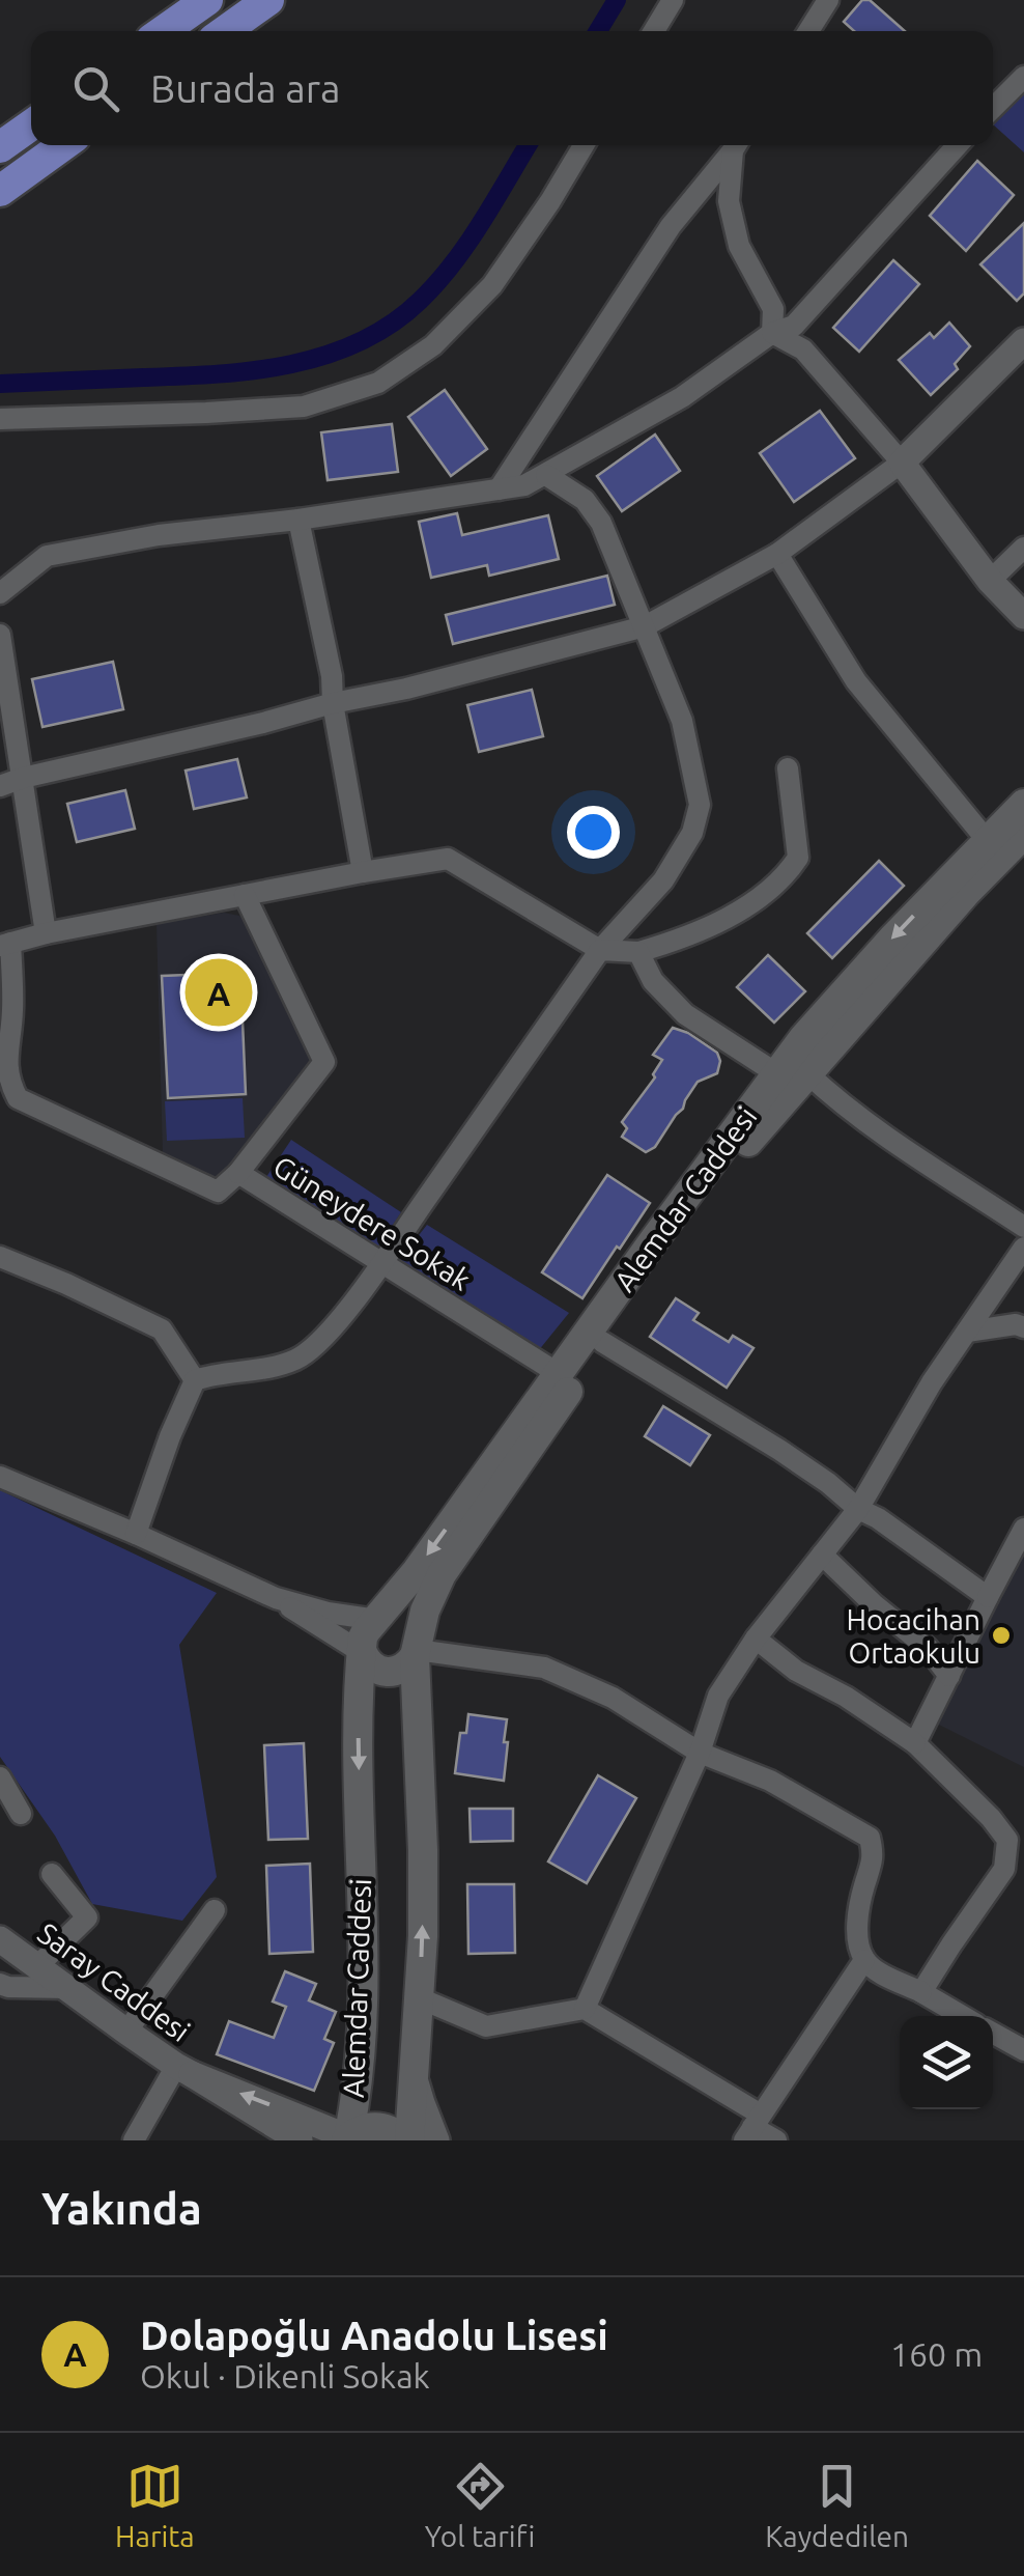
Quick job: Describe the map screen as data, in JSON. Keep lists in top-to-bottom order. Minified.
{"streets":{"main road":["Alemdar Caddesi"],"street":["Güneydere Sokak","Saray Caddesi"]},"crossings":[["Alemdar Caddesi","Güneydere Sokak"],["Alemdar Caddesi","Saray Caddesi"]],"places":["Hocacihan Ortaokulu"],"page":{"search":"Burada ara","pins":"A","heading":"Yakında","list":[{"mark":"A","name":"Dolapoğlu Anadolu Lisesi","note":"Okul · Dikenli Sokak","value":"160 m"}],"nav":["Harita","Yol tarifi","Kaydedilen"]}}
